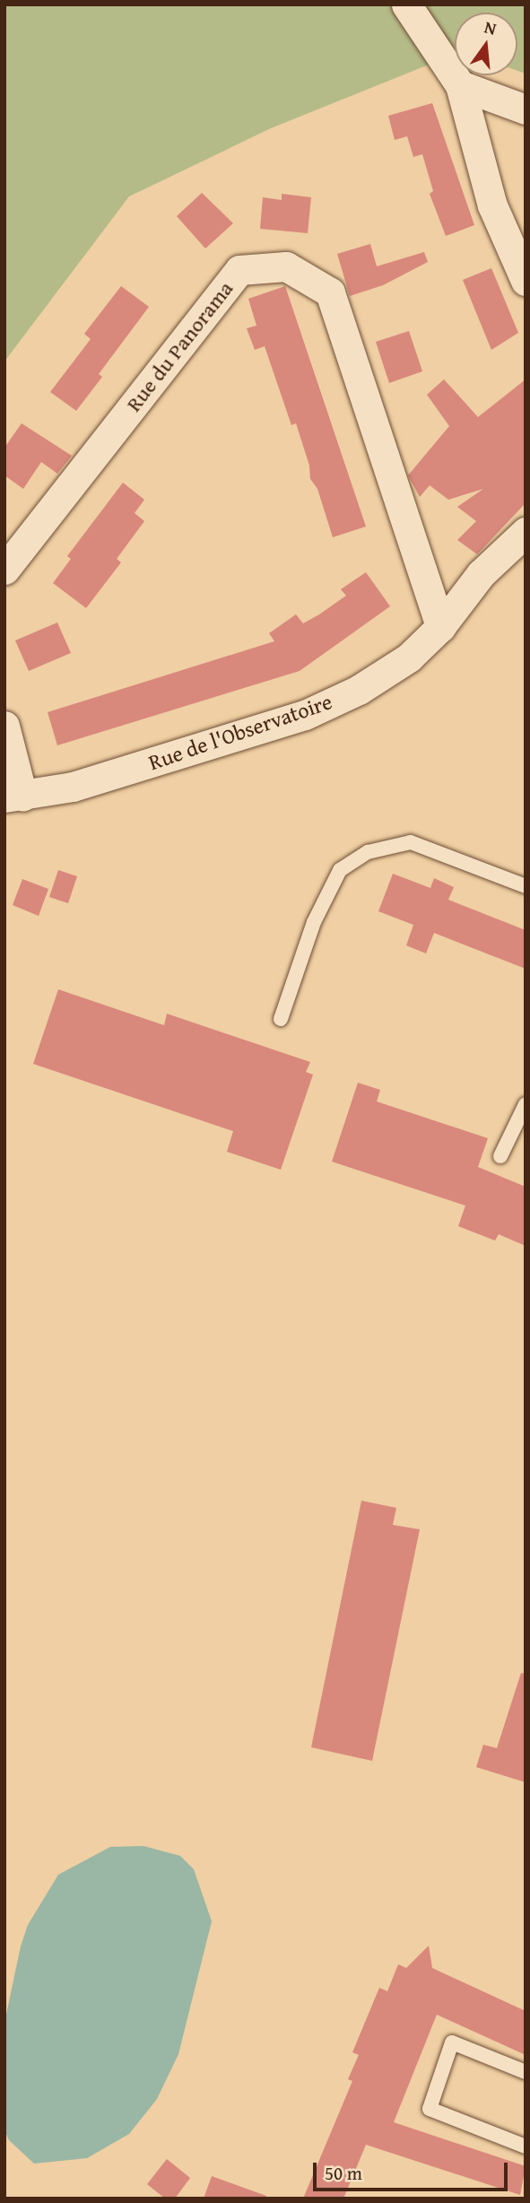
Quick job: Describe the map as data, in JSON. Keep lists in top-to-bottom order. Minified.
{"streets":{"street":["Rue du Panorama","Rue de l'Observatoire"]},"crossings":[["Rue du Panorama","Rue de l'Observatoire"]],"scale_bar":"50 m","north":"top"}
